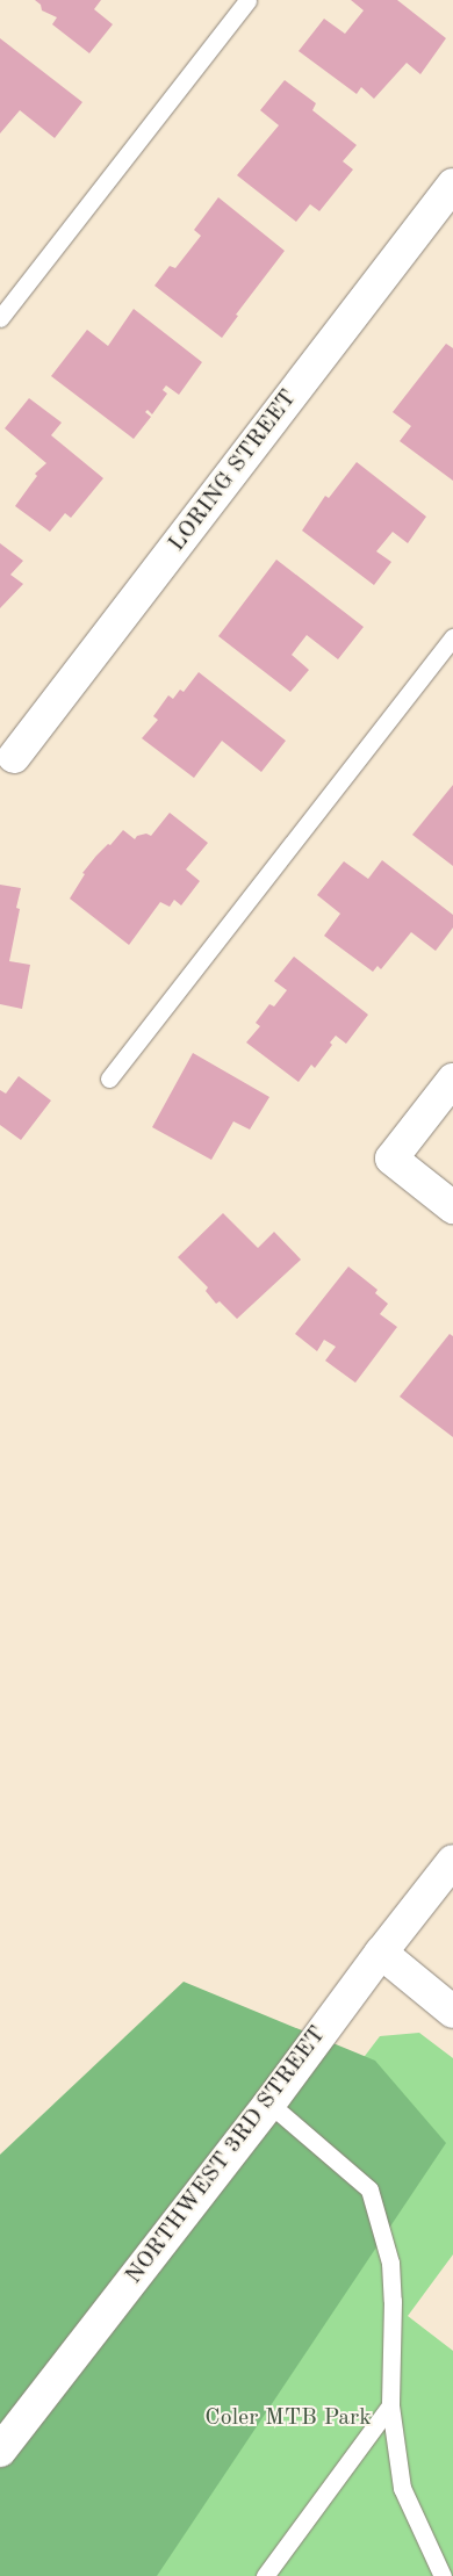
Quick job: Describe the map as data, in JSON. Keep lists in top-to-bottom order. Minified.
{"streets":{"street":["LORING STREET","NORTHWEST 3RD STREET"]},"parks":["Coler MTB Park"]}
